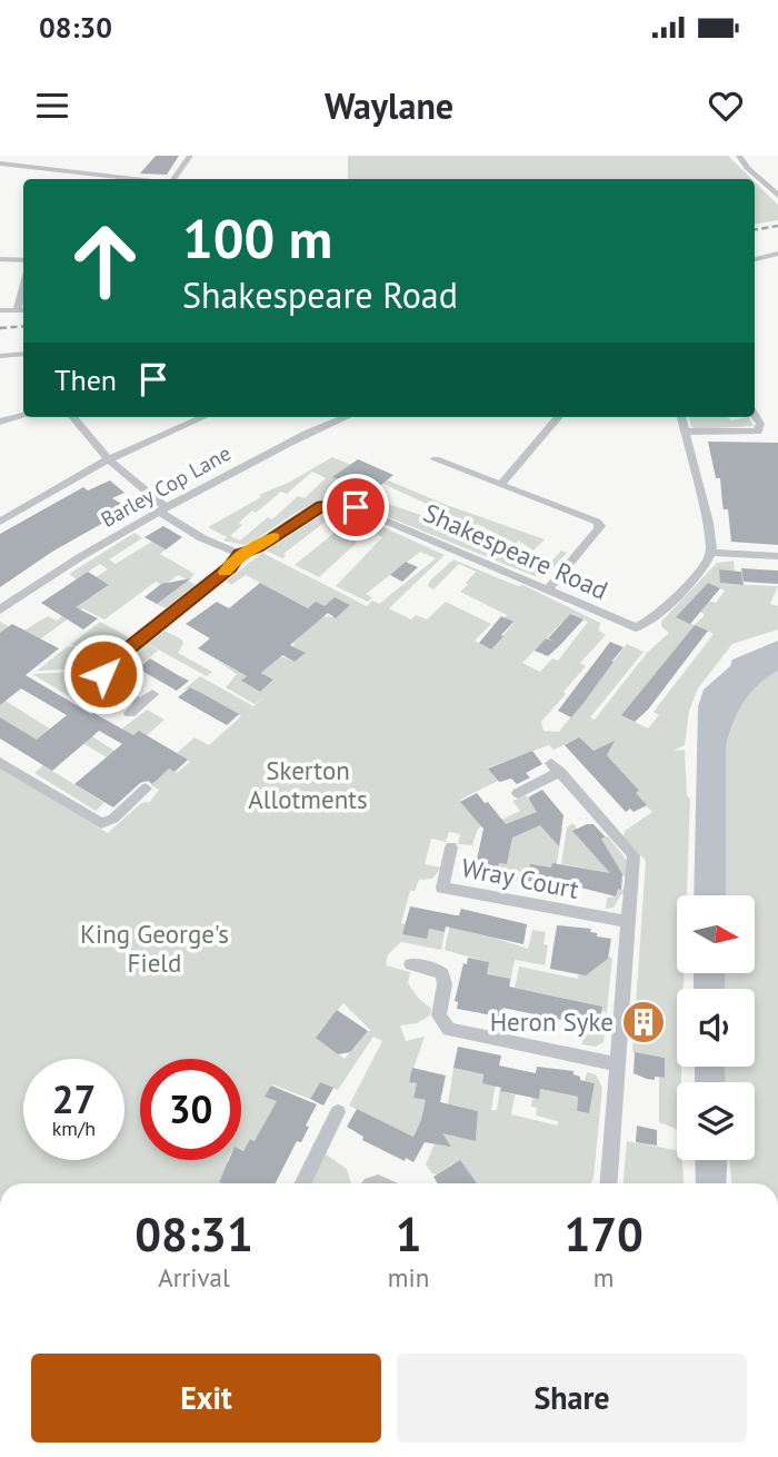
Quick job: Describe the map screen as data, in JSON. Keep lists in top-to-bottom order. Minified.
{"streets":{"street":["Barley Cop Lane","Shakespeare Road","Wray Court"]},"parks":["Skerton Allotments","King George's Field"],"places":{"building":["Heron Syke"]},"north":"right","page":{"status":"08:30","header":"Waylane","turn":["100 m","Shakespeare Road"],"then":"Then","speed":"27 km/h","limit":"30","eta":["08:31","Arrival","1","min","170","m"],"buttons":["Exit","Share"]}}
